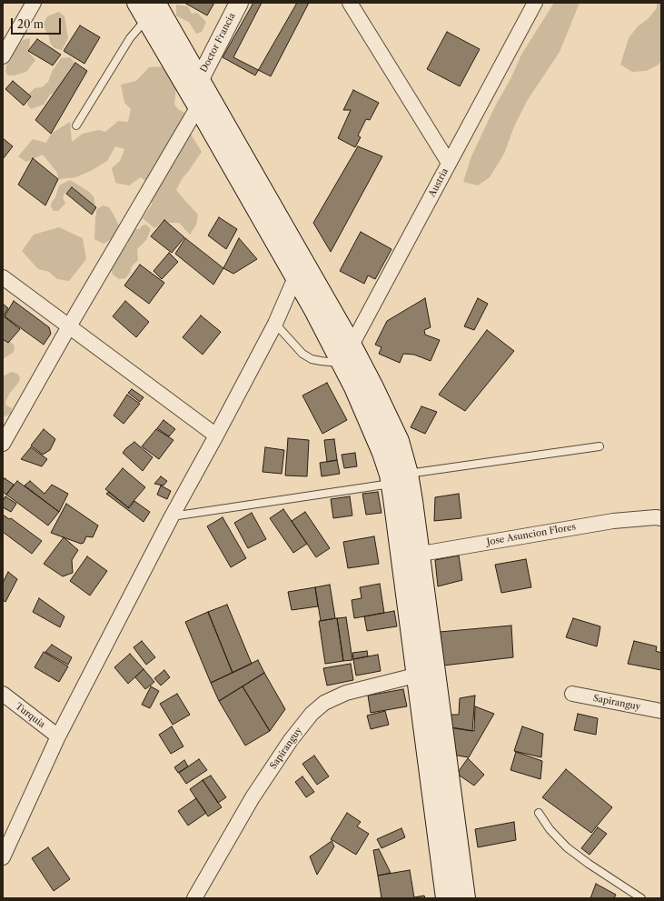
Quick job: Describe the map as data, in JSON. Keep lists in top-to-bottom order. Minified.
{"streets":{"street":["Doctor Francia","Austria","Jose Asuncion Flores","Sapiranguy","Turquia"]},"scale_bar":"20 m"}
